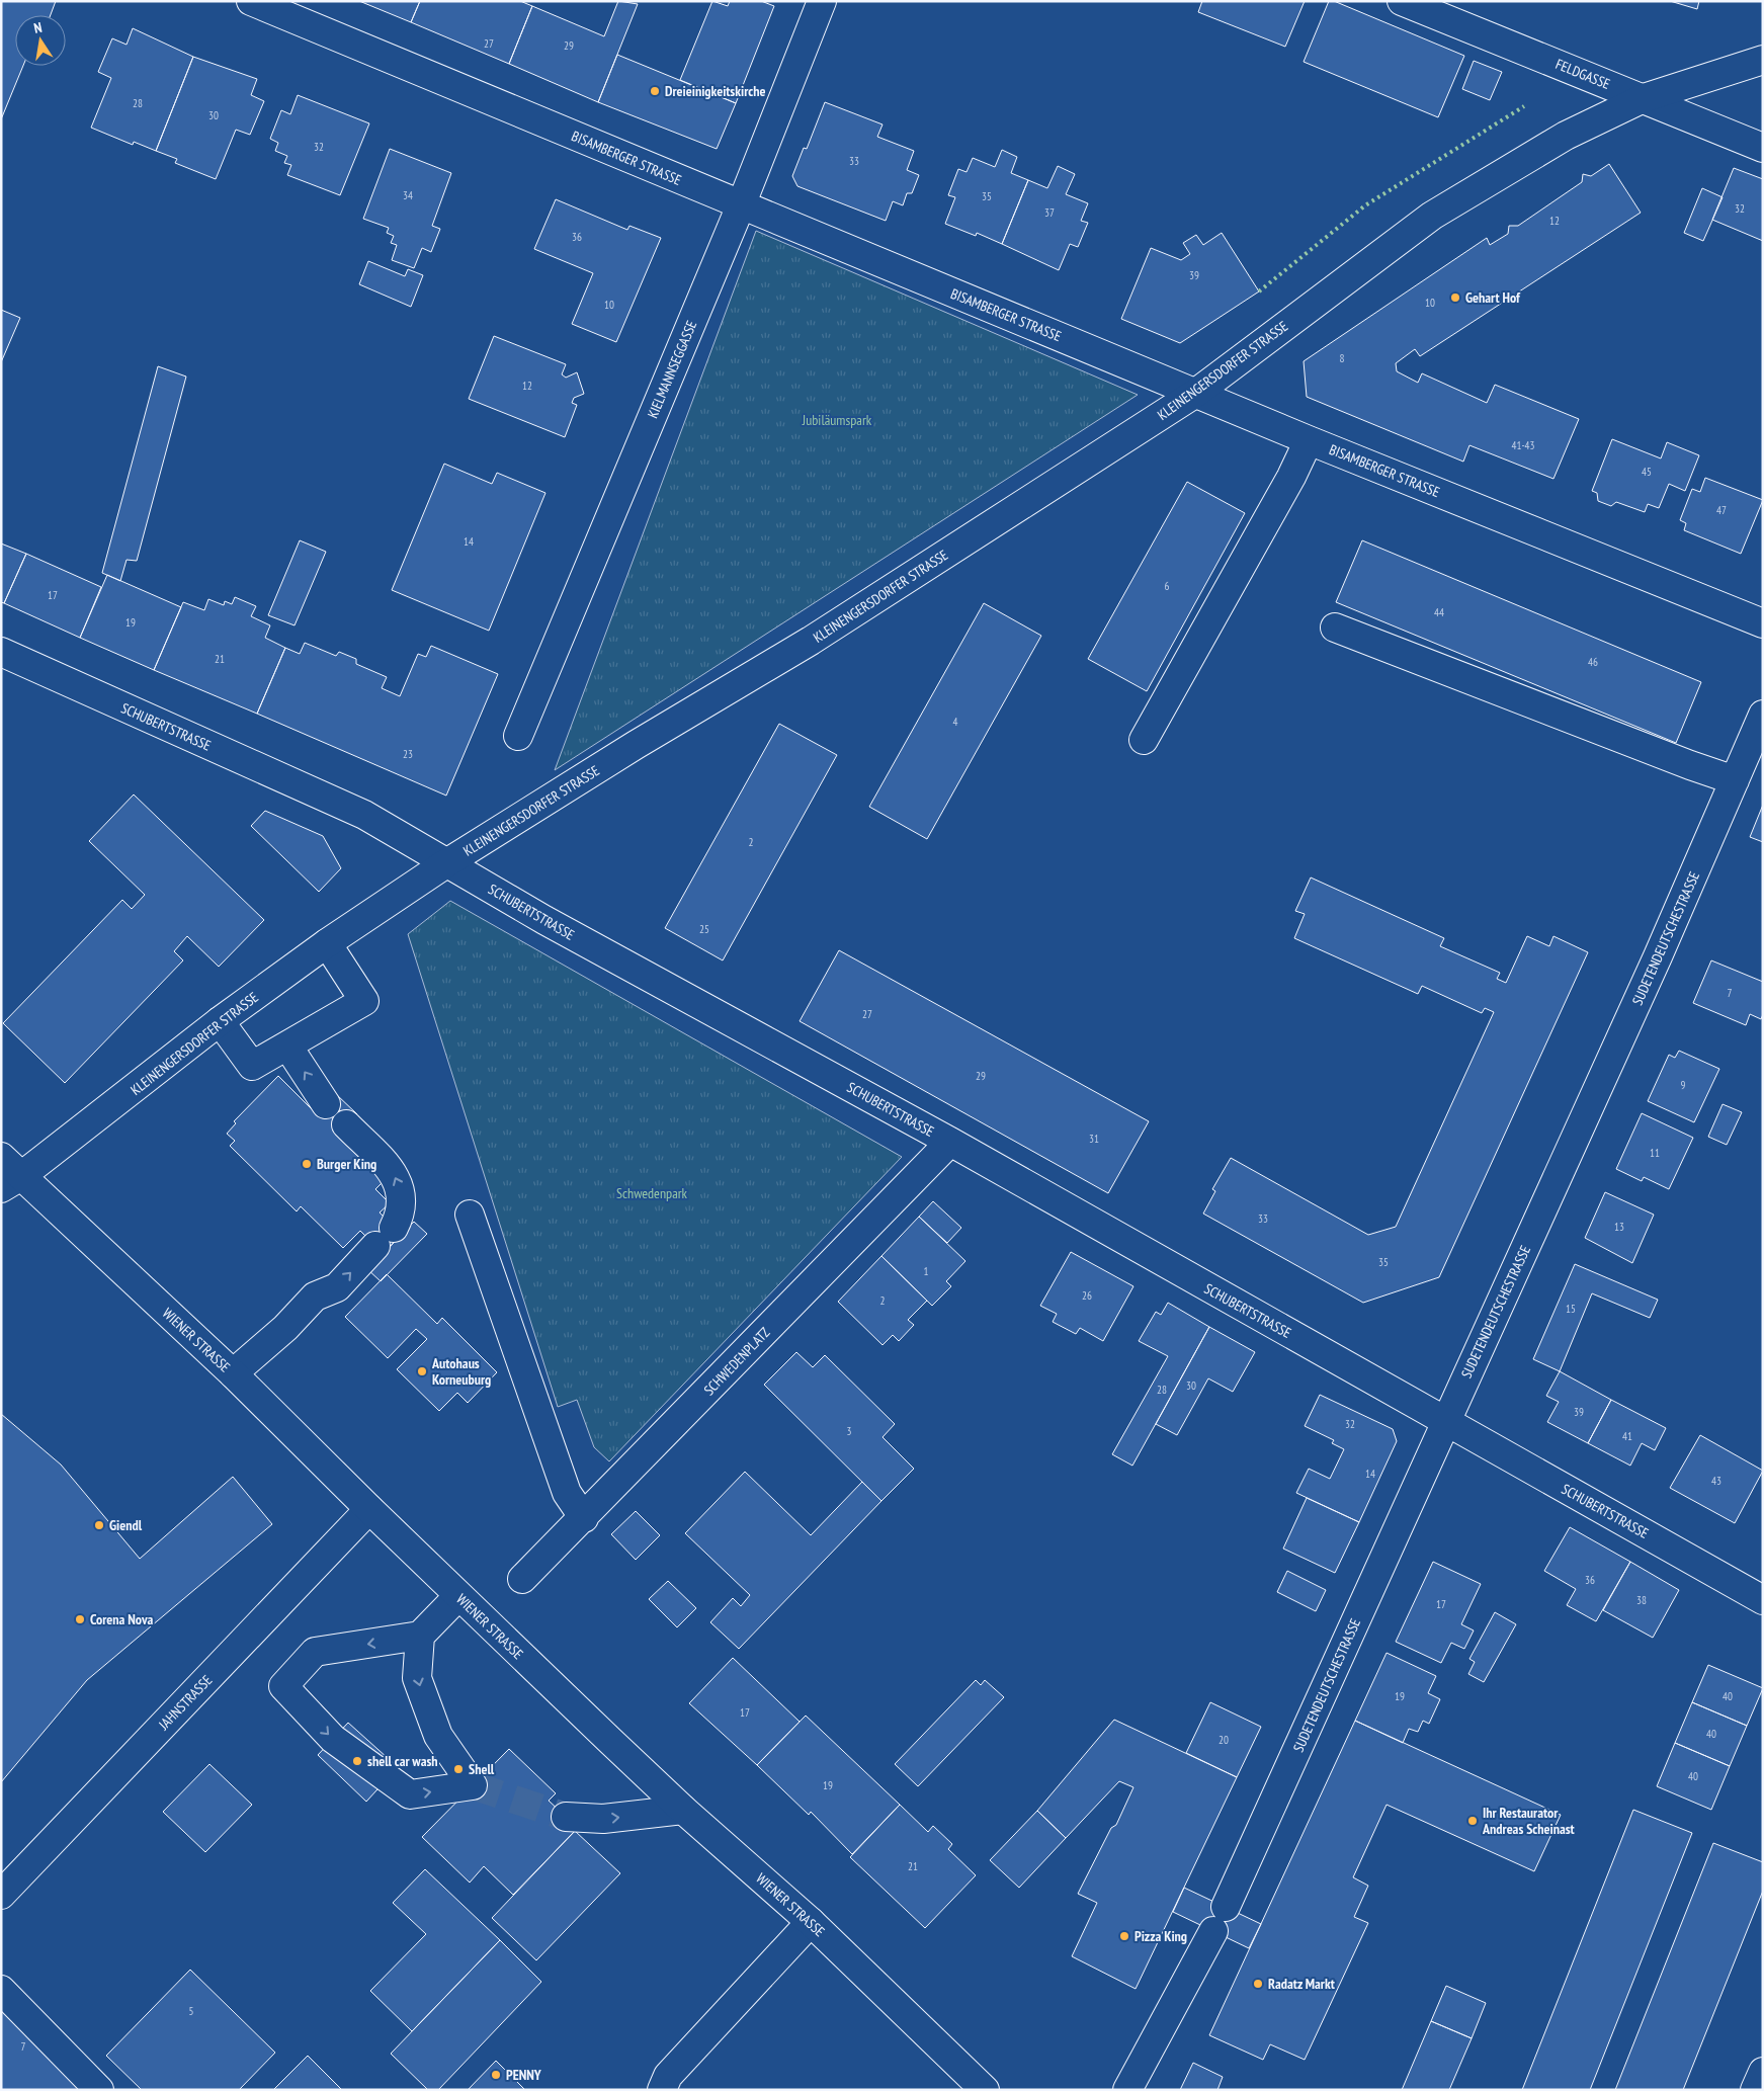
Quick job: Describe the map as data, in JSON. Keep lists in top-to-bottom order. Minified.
{"streets":{"street":["FELDGASSE","BISAMBERGER STRASSE","KIELMANNSEGGASSE","KLEINENGERSDORFER STRASSE","SCHUBERTSTRASSE","SUDETENDEUTSCHESTRASSE","WIENER STRASSE","SCHWEDENPLATZ","JAHNSTRASSE"]},"crossings":[["FELDGASSE","KLEINENGERSDORFER STRASSE"],["BISAMBERGER STRASSE","KIELMANNSEGGASSE"],["BISAMBERGER STRASSE","KLEINENGERSDORFER STRASSE"],["KLEINENGERSDORFER STRASSE","SCHUBERTSTRASSE"],["KLEINENGERSDORFER STRASSE","WIENER STRASSE"],["SCHUBERTSTRASSE","SUDETENDEUTSCHESTRASSE"],["SCHUBERTSTRASSE","SCHWEDENPLATZ"],["WIENER STRASSE","JAHNSTRASSE"]],"parks":["Jubiläumspark","Schwedenpark"],"places":["Dreieinigkeitskirche","Gehart Hof","Burger King","Autohaus Korneuburg","Giendl","Corena Nova","shell car wash","Shell","Ihr Restaurator Andreas Scheinast","Pizza King","Radatz Markt","PENNY"],"house_numbers":["27","29","28","30","32","33","34","35","32","37","12","36","39","10","10","8","12","41-43","45","47","14","6","17","44","19","21","46","4","23","2","25","7","27","29","9","31","11","33","13","35","1","26","2","15","30","28","39","32","3","41","14","43","36","38","17","19","40","17","40","20","40","19","21","5","7"],"north":"top"}
